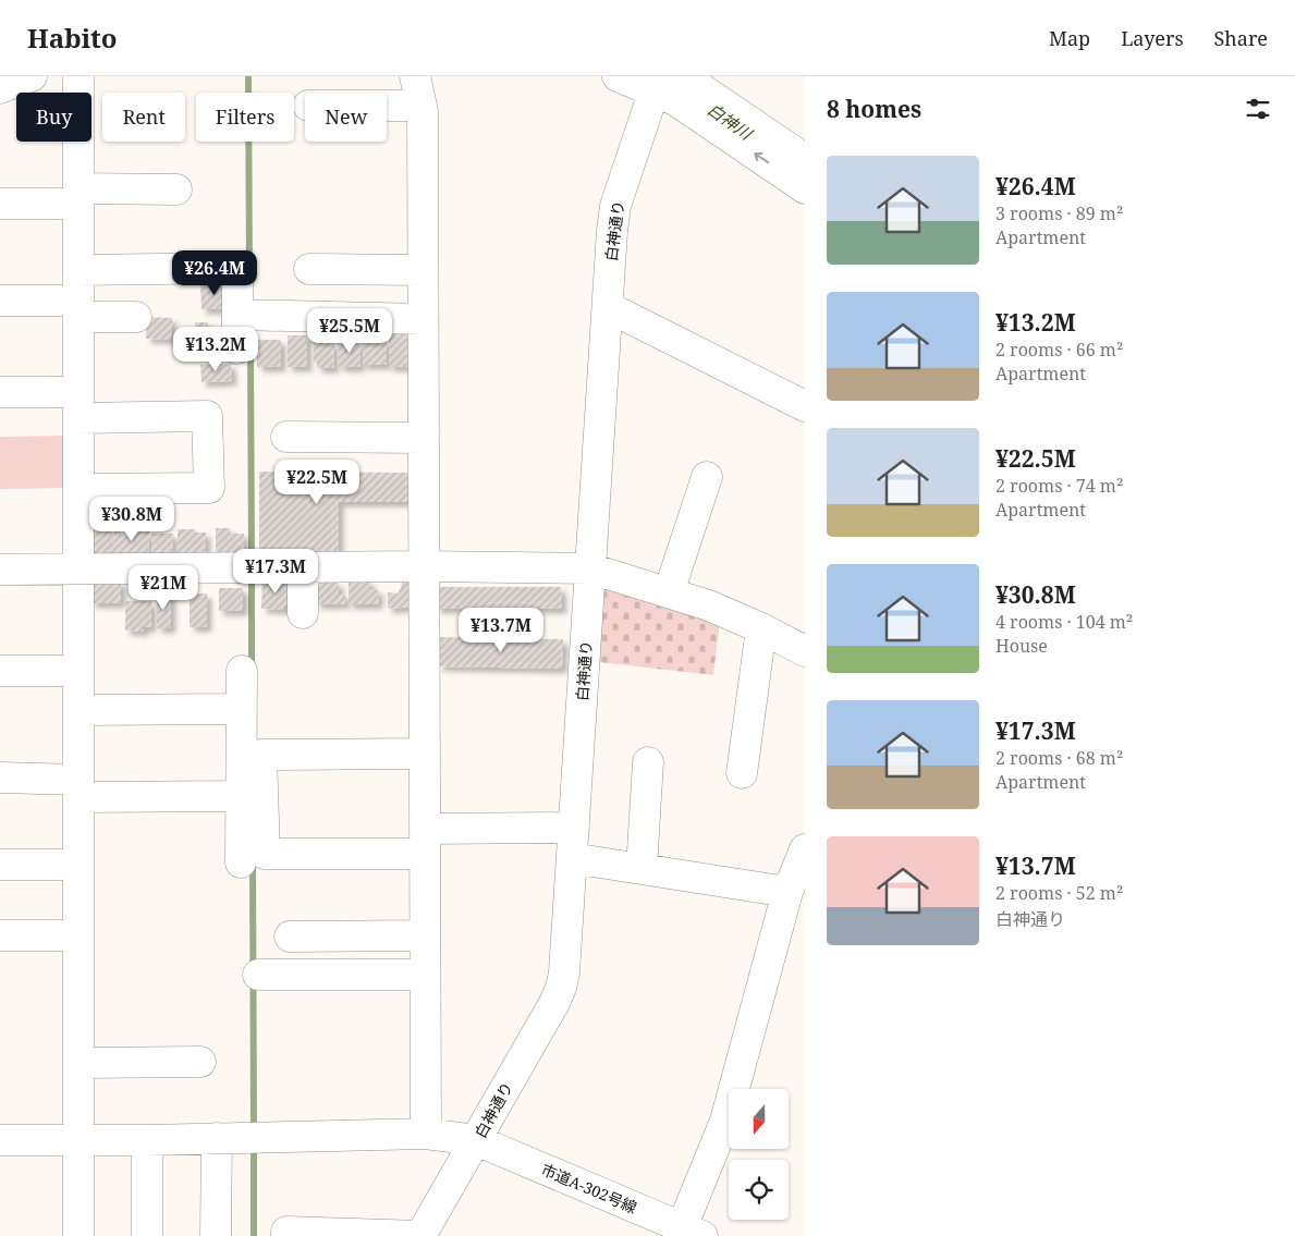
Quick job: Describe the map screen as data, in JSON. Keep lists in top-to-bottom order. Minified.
{"streets":{"street":["白神通り","市道A-302号線"]},"crossings":[["白神通り","市道A-302号線"]],"water":["白神川"],"north":"bottom","page":{"header":"Habito","nav":["Map","Layers","Share"],"heading":"8 homes","chip":["Buy","Rent","Filters","New"],"list":[{"name":"¥26.4M","note":"3 rooms · 89 m² · Apartment"},{"name":"¥13.2M","note":"2 rooms · 66 m² · Apartment"},{"name":"¥22.5M","note":"2 rooms · 74 m² · Apartment"},{"name":"¥30.8M","note":"4 rooms · 104 m² · House"},{"name":"¥17.3M","note":"2 rooms · 68 m² · Apartment"},{"name":"¥13.7M","note":"2 rooms · 52 m² · 白神通り"}],"price":["¥26.4M","¥25.5M","¥13.2M","¥22.5M","¥30.8M","¥17.3M","¥21M","¥13.7M"]}}
